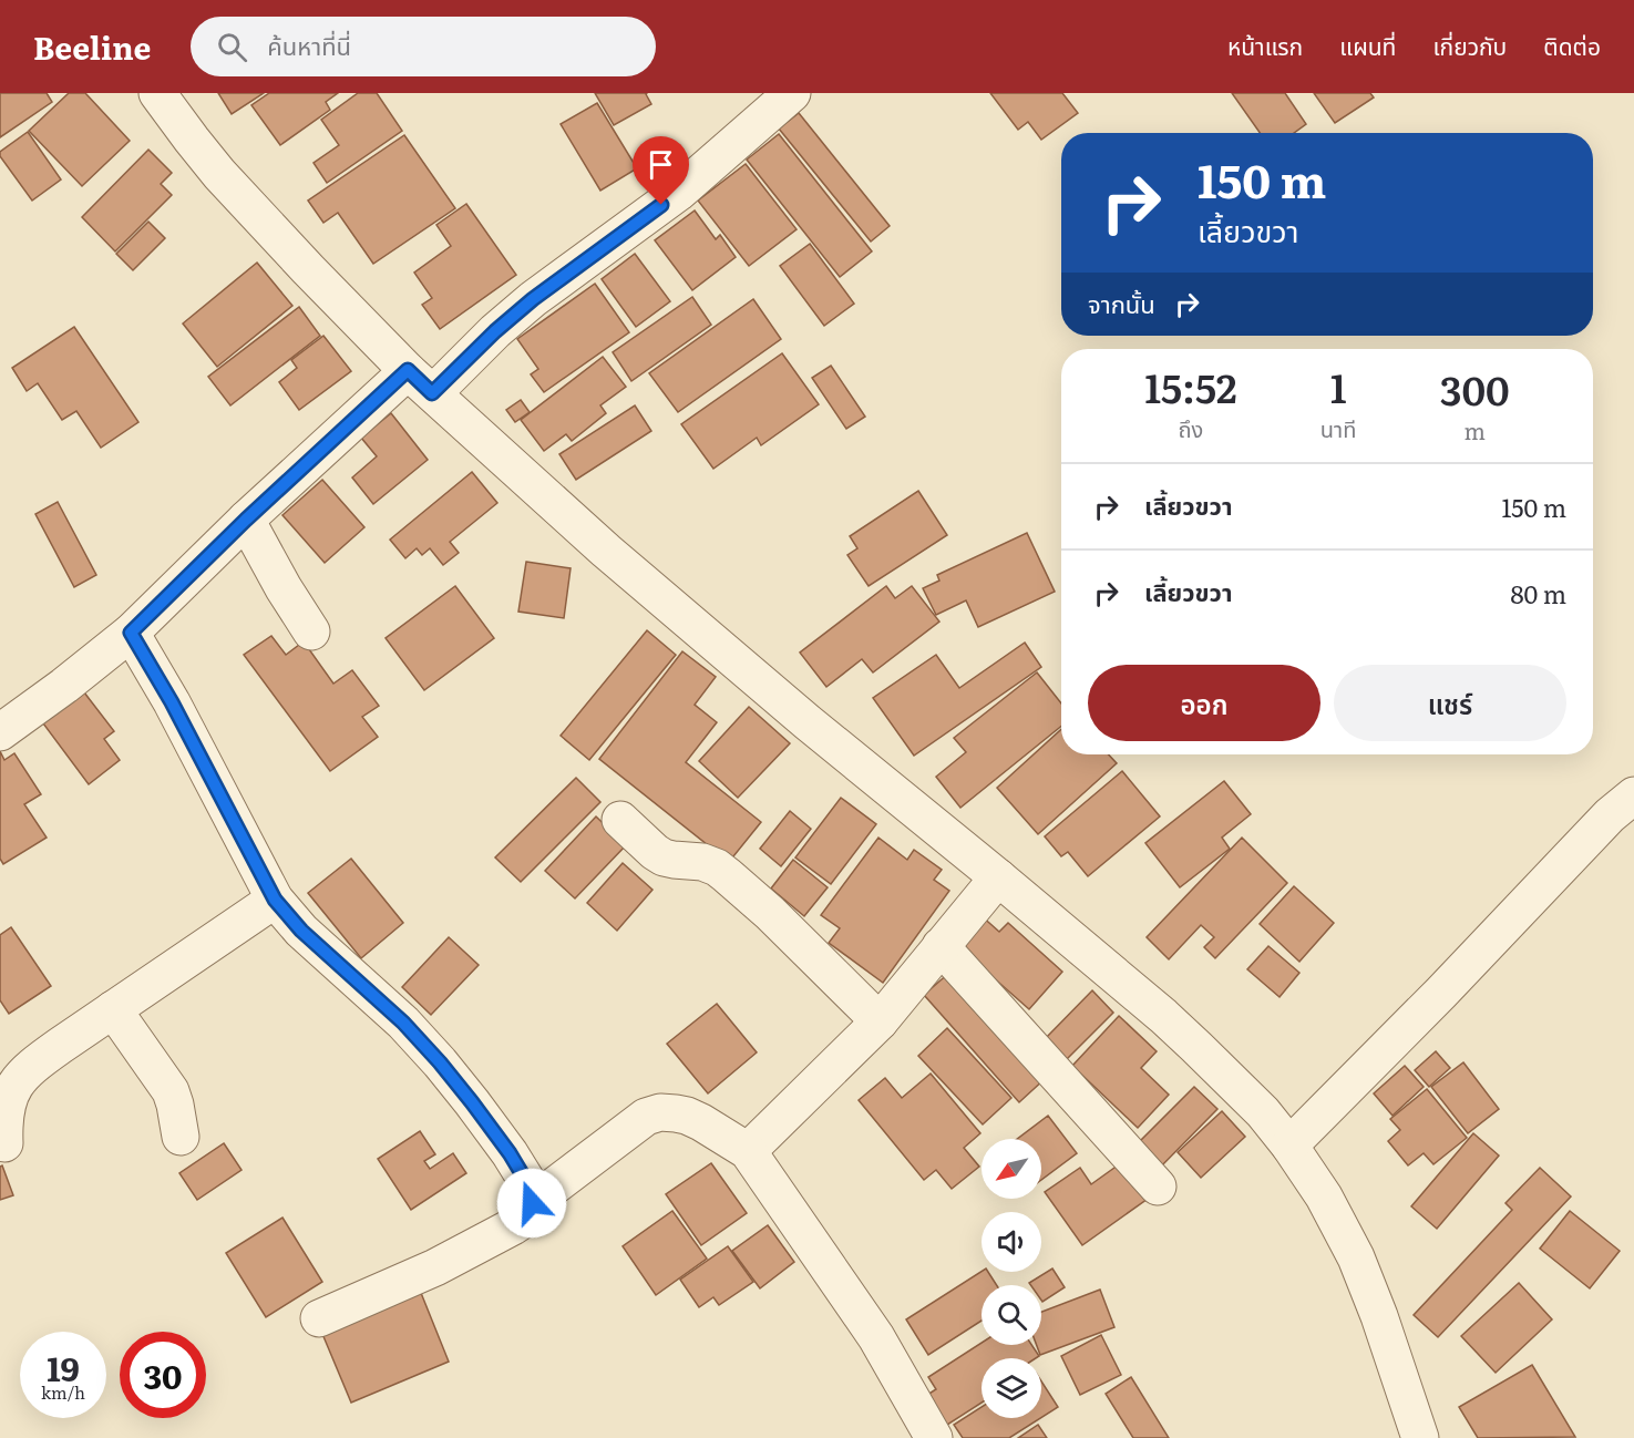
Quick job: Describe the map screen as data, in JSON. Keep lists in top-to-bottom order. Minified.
{"north":"bottom left","page":{"header":"Beeline","search":"ค้นหาที่นี่","nav":["หน้าแรก","แผนที่","เกี่ยวกับ","ติดต่อ"],"turn":["150 m","เลี้ยวขวา"],"then":"จากนั้น","eta":["15:52","ถึง","1","นาที","300","m"],"list":[{"name":"เลี้ยวขวา","value":"150 m"},{"name":"เลี้ยวขวา","value":"80 m"}],"buttons":["ออก","แชร์"],"speed":"19 km/h","limit":"30"}}
